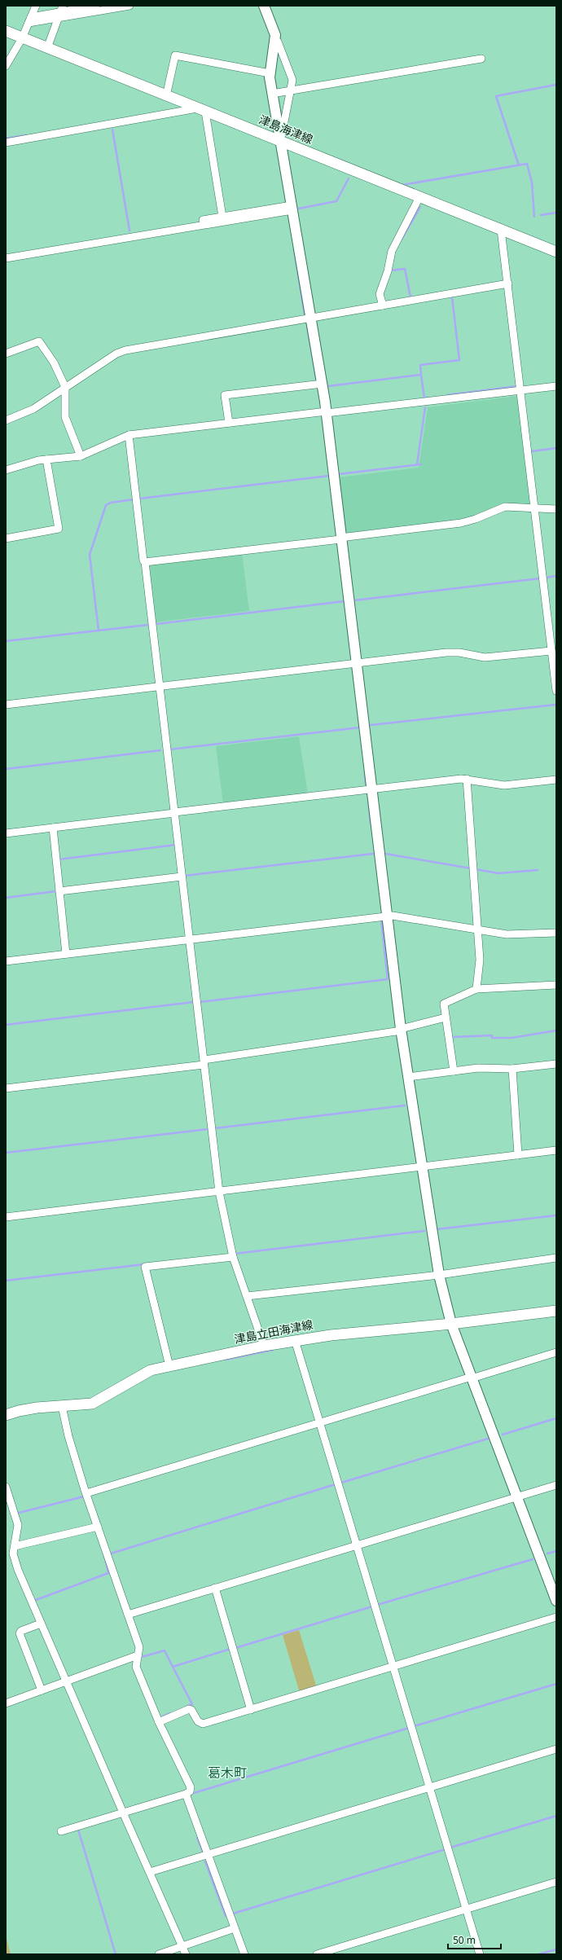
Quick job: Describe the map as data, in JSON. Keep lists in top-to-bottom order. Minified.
{"streets":{"main road":["津島海津線","津島立田海津線"]},"districts":["葛木町"],"scale_bar":"50 m"}
